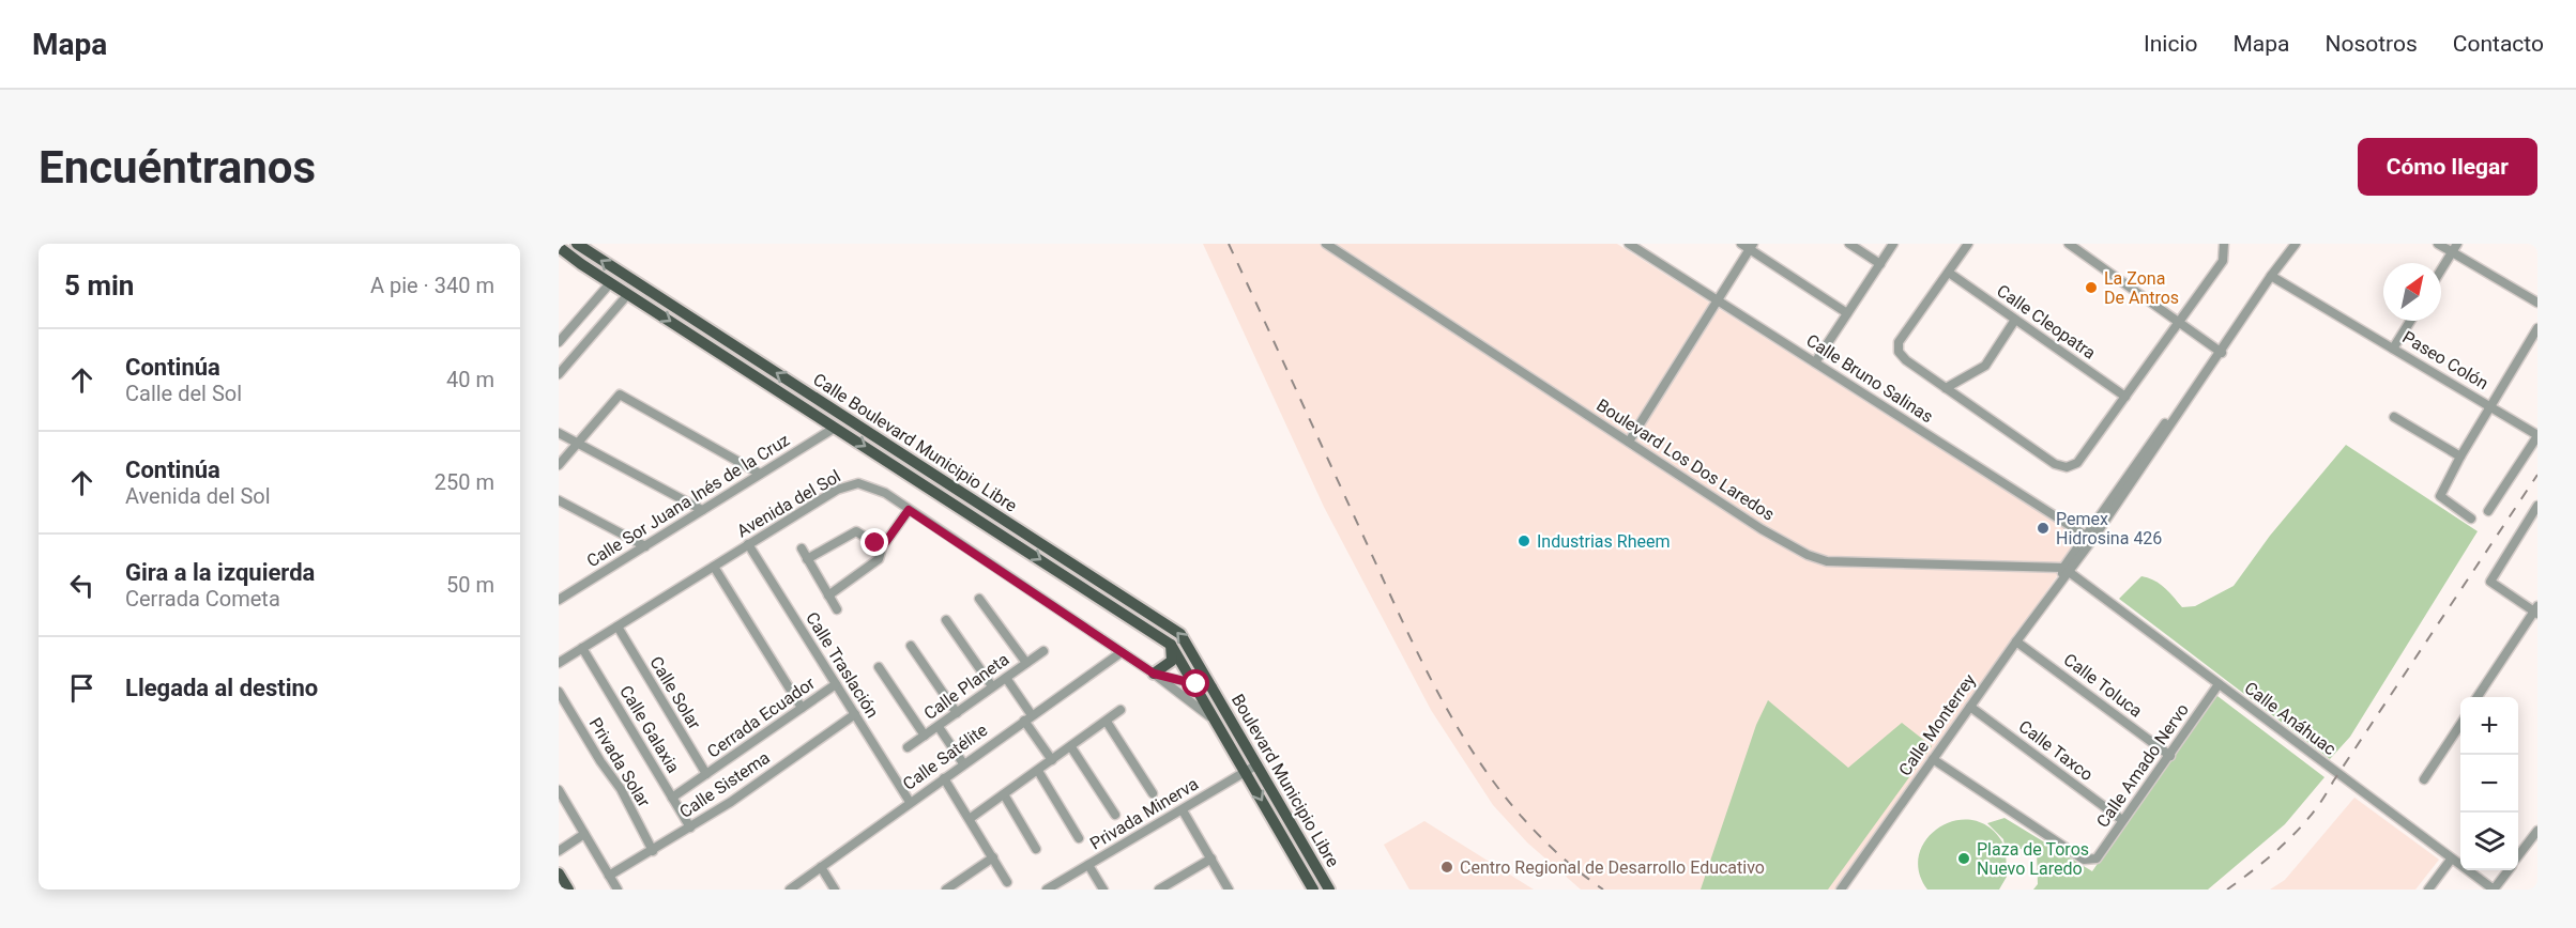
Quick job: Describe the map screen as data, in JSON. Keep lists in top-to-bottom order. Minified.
{"streets":{"main road":["Calle Boulevard Municipio Libre","Boulevard Municipio Libre"],"street":["Calle Cleopatra","Paseo Colón","Calle Bruno Salinas","Boulevard Los Dos Laredos","Calle Sor Juana Inés de la Cruz","Avenida del Sol","Calle Traslación","Calle Toluca","Calle Planeta","Calle Solar","Cerrada Ecuador","Calle Anáhuac","Calle Monterrey","Calle Galaxia","Calle Taxco","Calle Satélite","Privada Solar","Calle Amado Nervo","Calle Sistema","Privada Minerva"]},"crossings":[["Paseo Colón","Calle Monterrey"],["Calle Bruno Salinas","Calle Monterrey"],["Calle Boulevard Municipio Libre","Calle Sor Juana Inés de la Cruz"],["Calle Boulevard Municipio Libre","Boulevard Municipio Libre"],["Boulevard Los Dos Laredos","Calle Anáhuac"],["Boulevard Los Dos Laredos","Calle Monterrey"],["Avenida del Sol","Calle Traslación"],["Avenida del Sol","Calle Solar"],["Avenida del Sol","Calle Galaxia"],["Avenida del Sol","Calle Satélite"],["Avenida del Sol","Boulevard Municipio Libre"],["Calle Traslación","Cerrada Ecuador"],["Calle Traslación","Calle Satélite"],["Calle Traslación","Calle Sistema"],["Calle Toluca","Calle Monterrey"],["Calle Toluca","Calle Amado Nervo"],["Calle Solar","Cerrada Ecuador"],["Cerrada Ecuador","Calle Galaxia"],["Calle Anáhuac","Calle Monterrey"],["Calle Anáhuac","Calle Amado Nervo"],["Calle Monterrey","Calle Taxco"],["Calle Monterrey","Calle Amado Nervo"],["Calle Galaxia","Calle Sistema"],["Calle Taxco","Calle Amado Nervo"],["Privada Solar","Calle Sistema"],["Boulevard Municipio Libre","Privada Minerva"]],"places":["La Zona De Antros","Pemex Hidrosina 426","Industrias Rheem","Plaza de Toros Nuevo Laredo","Centro Regional de Desarrollo Educativo"],"north":"top right","page":{"header":"Mapa","nav":["Inicio","Mapa","Nosotros","Contacto"],"buttons":"Cómo llegar","title":"Encuéntranos","heading":["5 min","A pie · 340 m"],"list":[["Continúa","Calle del Sol","40 m"],["Continúa","Avenida del Sol","250 m"],["Gira a la izquierda","Cerrada Cometa","50 m"],"Llegada al destino"],"map_buttons":["+","−"]}}
